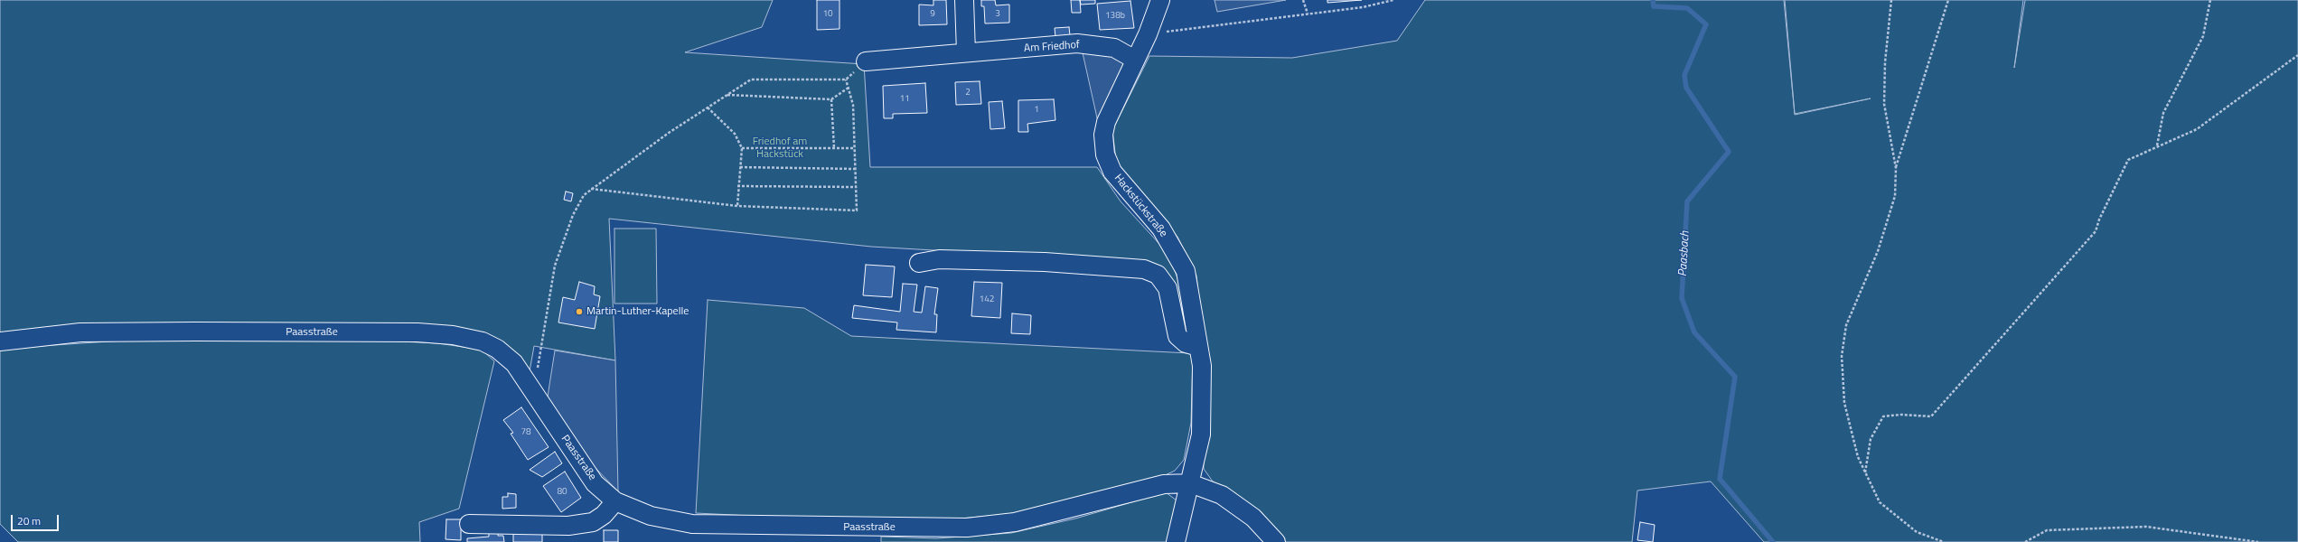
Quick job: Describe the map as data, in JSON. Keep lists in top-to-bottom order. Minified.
{"streets":{"street":["Am Friedhof","Hackstückstraße","Paasstraße"]},"crossings":[["Am Friedhof","Hackstückstraße"],["Hackstückstraße","Paasstraße"]],"water":["Paasbach"],"parks":["Friedhof am Hackstück"],"places":["Martin-Luther-Kapelle"],"house_numbers":["10","9","3","138b","2","11","1","142","78","80"],"scale_bar":"20 m"}
